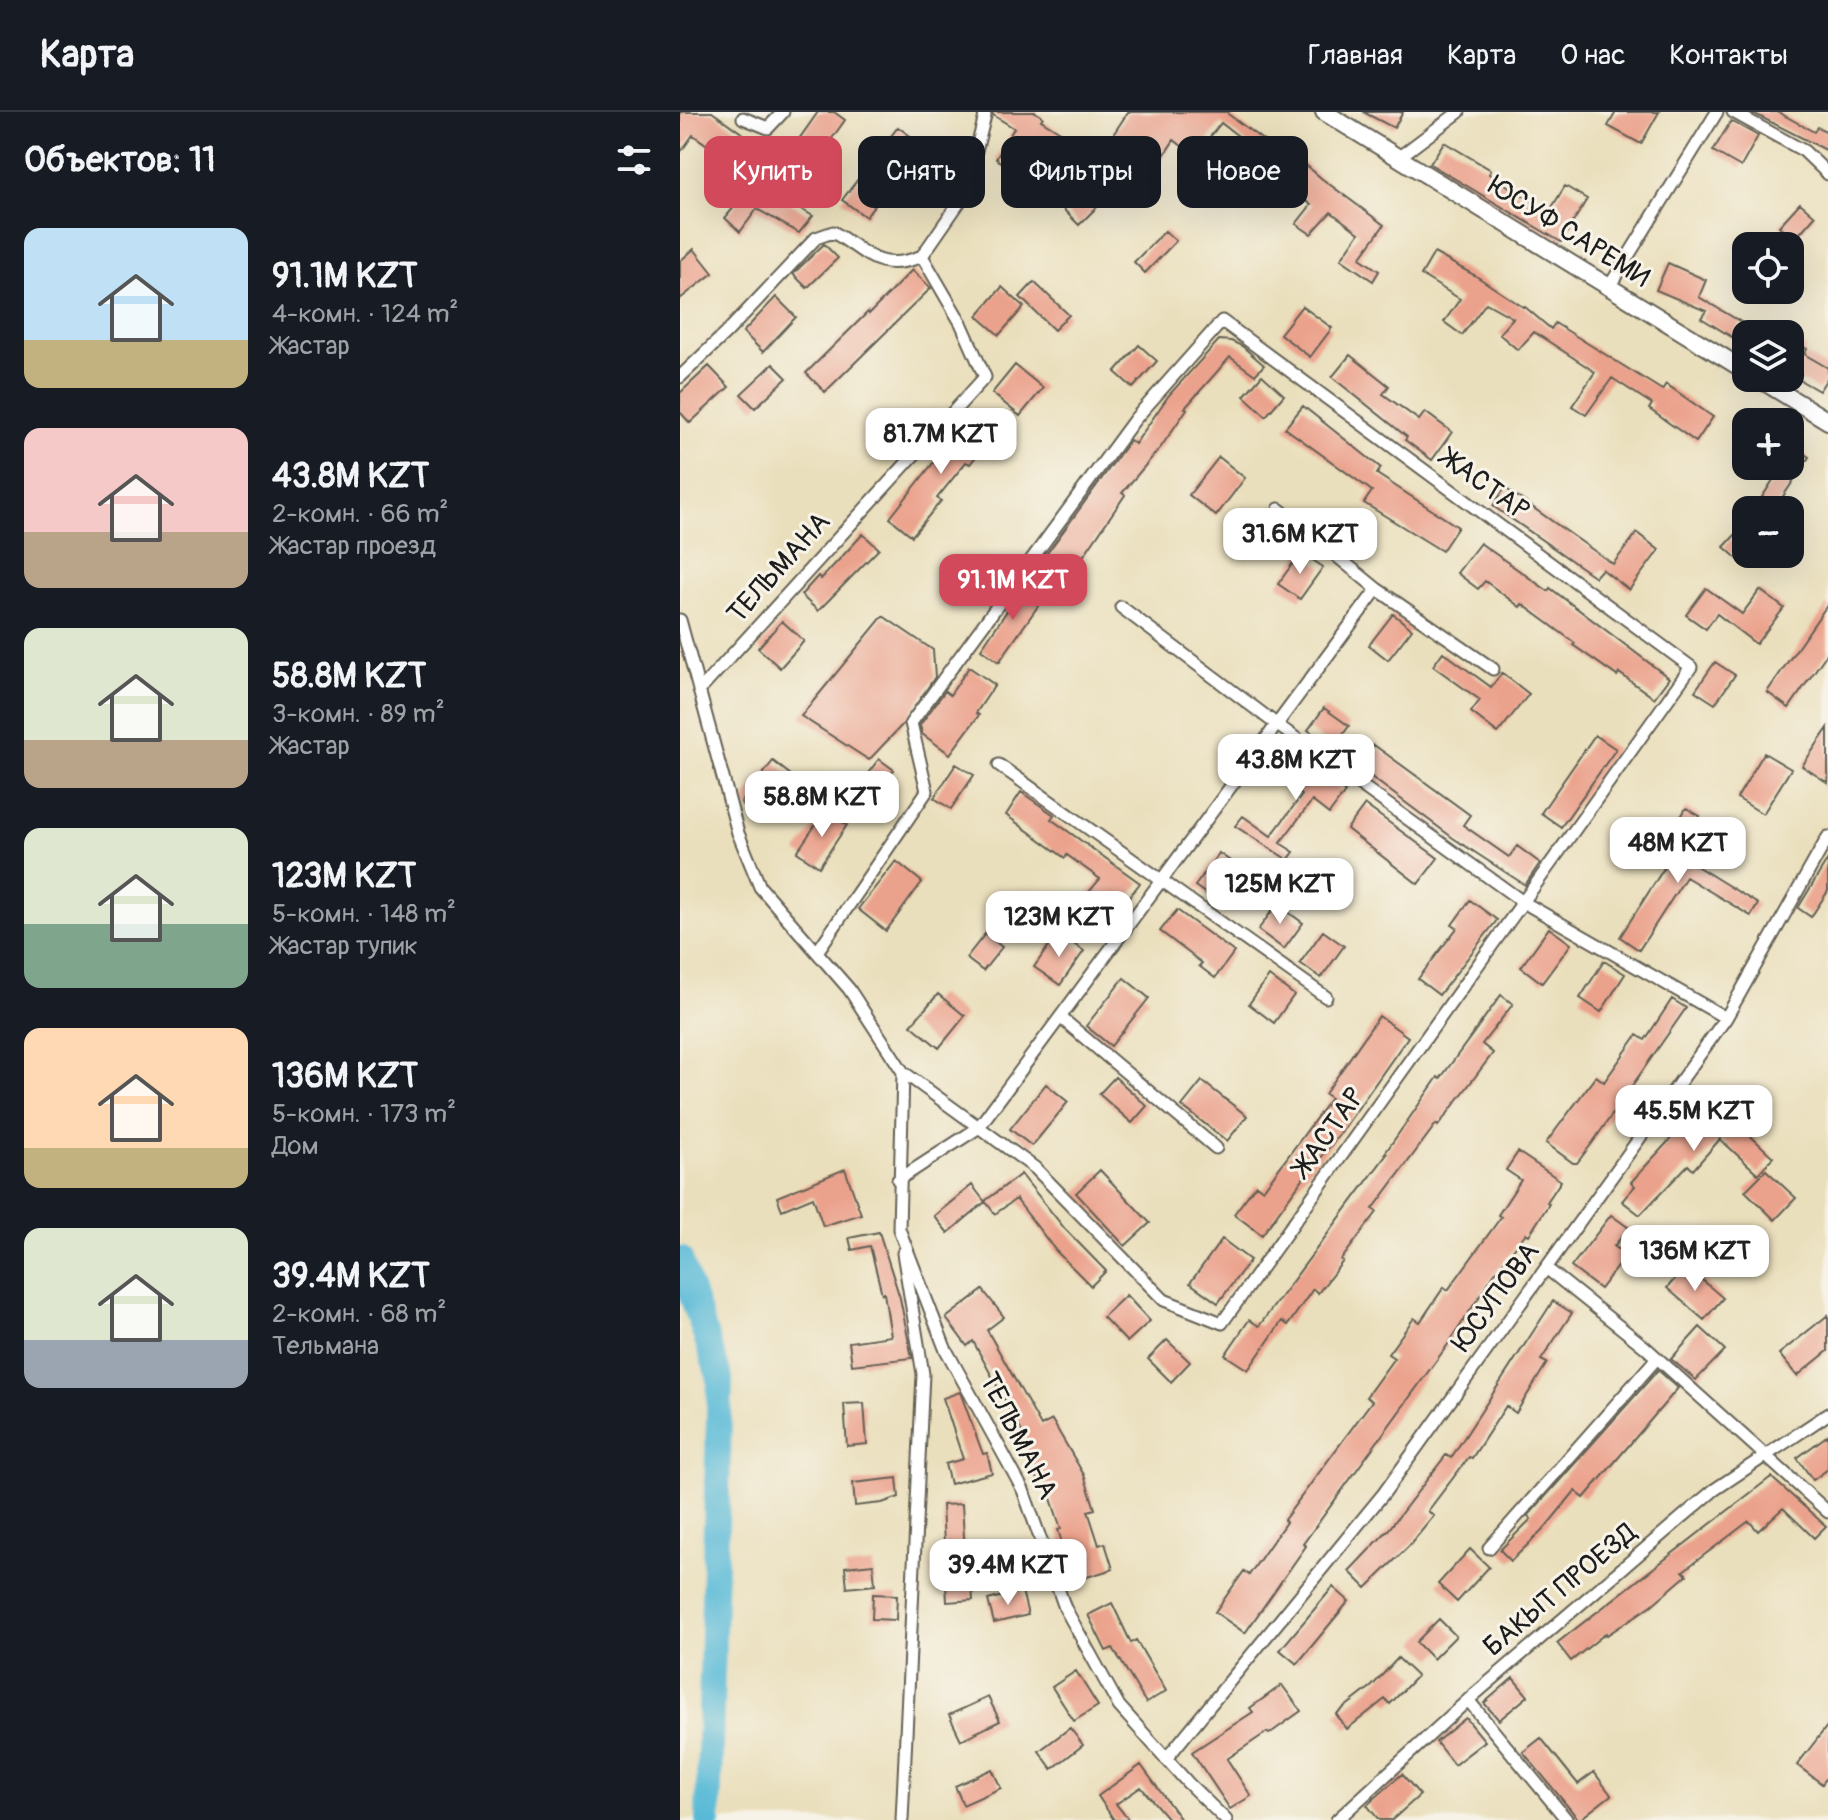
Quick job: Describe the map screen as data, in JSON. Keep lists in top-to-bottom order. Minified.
{"streets":{"main road":["ЮСУФ САРЕМИ"],"street":["ЖАСТАР","ТЕЛЬМАНА","ЮСУПОВА","БАКЫТ ПРОЕЗД"]},"crossings":[["ТЕЛЬМАНА","ЮСУПОВА"]],"page":{"header":"Карта","nav":["Главная","Карта","О нас","Контакты"],"heading":"Объектов: 11","chip":["Купить","Снять","Фильтры","Новое"],"list":[{"name":"91.1M KZT","note":"4-комн. · 124 m² · Жастар"},{"name":"43.8M KZT","note":"2-комн. · 66 m² · Жастар проезд"},{"name":"58.8M KZT","note":"3-комн. · 89 m² · Жастар"},{"name":"123M KZT","note":"5-комн. · 148 m² · Жастар тупик"},{"name":"136M KZT","note":"5-комн. · 173 m² · Дом"},{"name":"39.4M KZT","note":"2-комн. · 68 m² · Тельмана"}],"map_buttons":["+","−"],"price":["81.7M KZT","31.6M KZT","91.1M KZT","43.8M KZT","58.8M KZT","48M KZT","125M KZT","123M KZT","45.5M KZT","136M KZT","39.4M KZT"]}}
